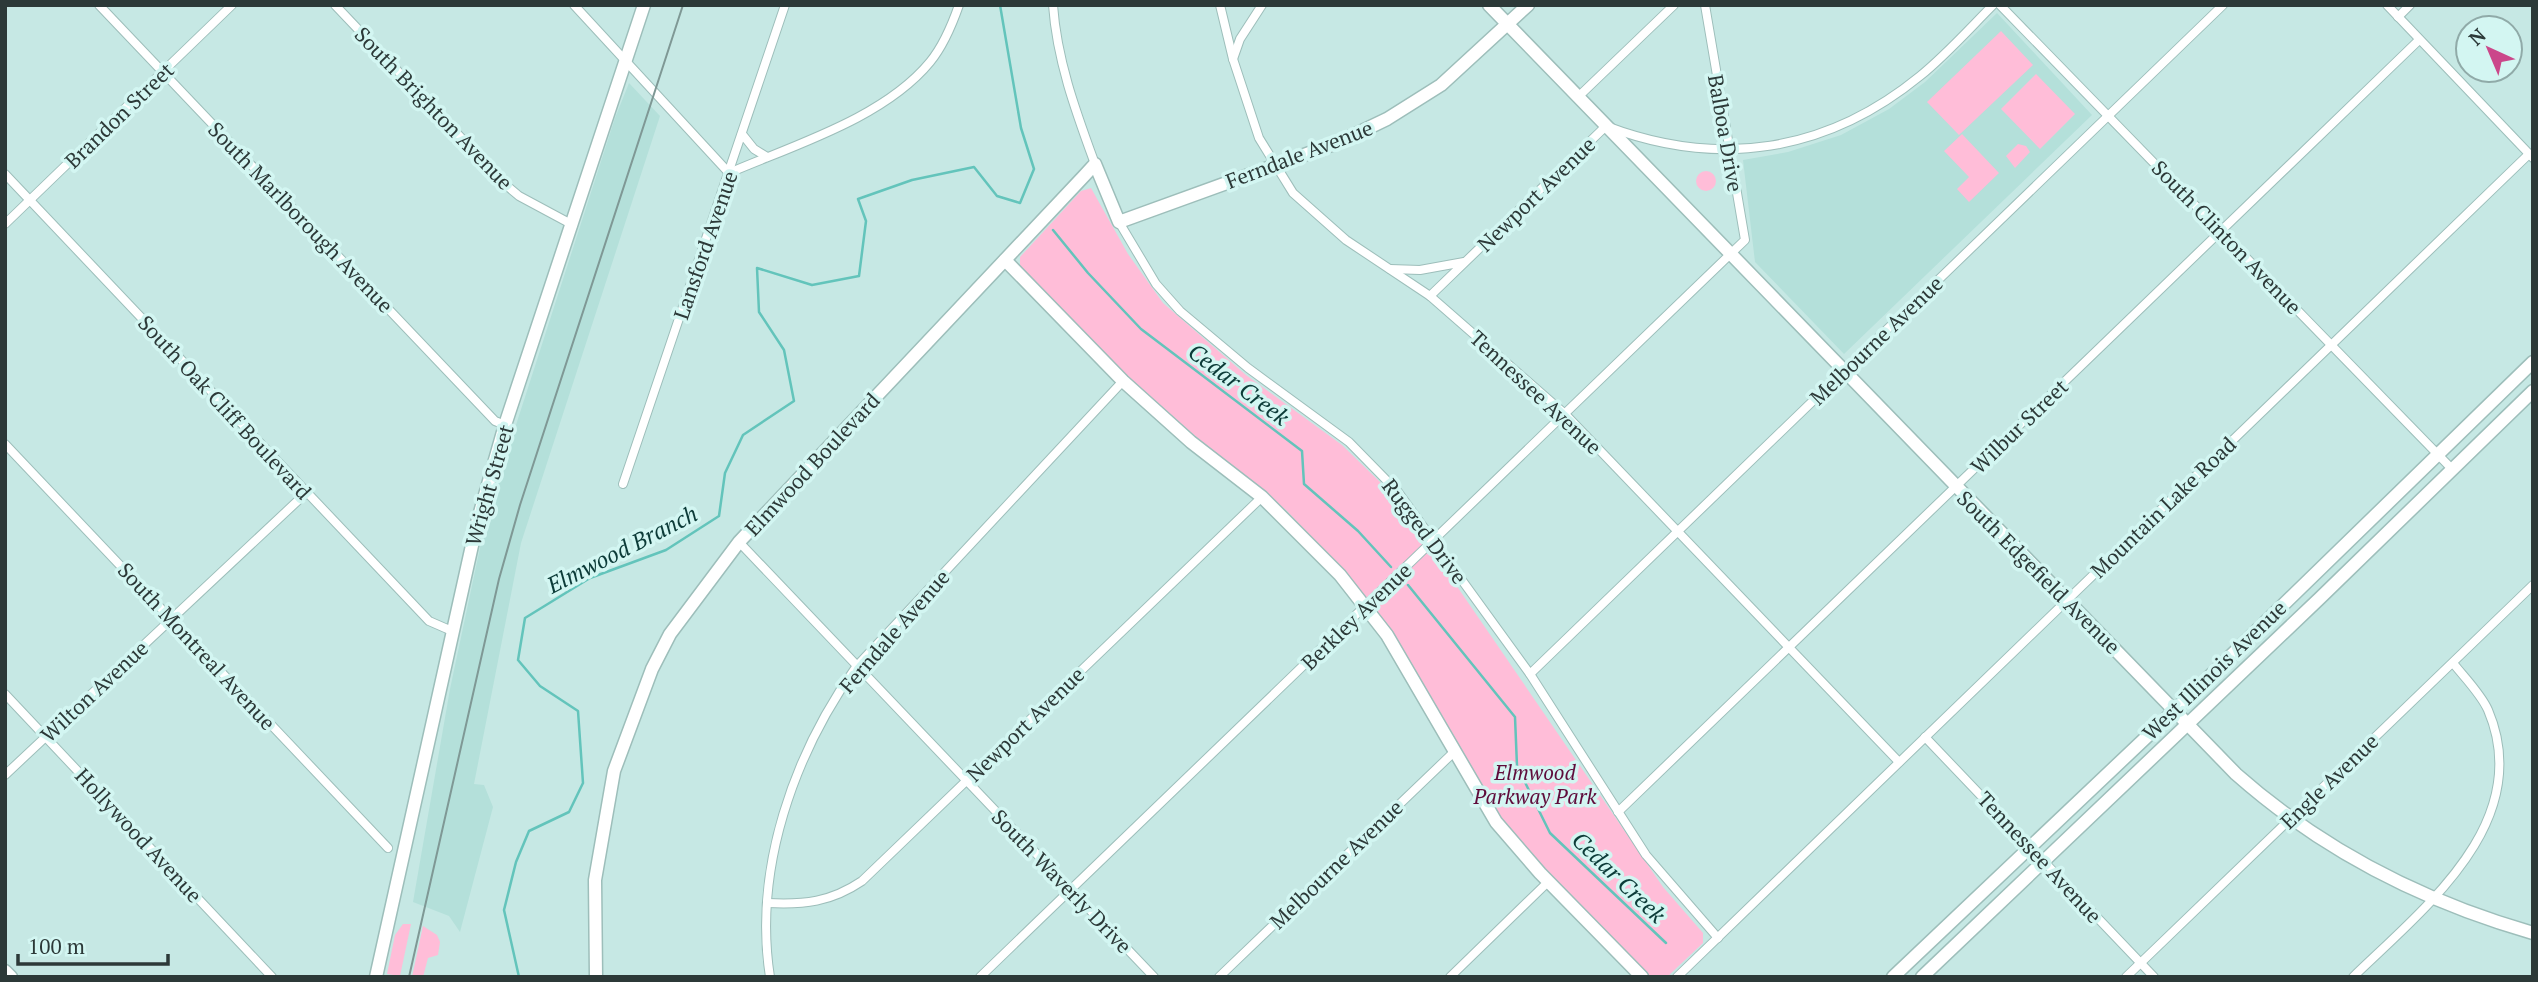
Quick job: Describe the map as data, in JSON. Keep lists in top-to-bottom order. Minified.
{"streets":{"street":["South Brighton Avenue","Brandon Street","Balboa Drive","Ferndale Avenue","Newport Avenue","South Marlborough Avenue","South Clinton Avenue","Lansford Avenue","Melbourne Avenue","Tennessee Avenue","South Oak Cliff Boulevard","Wilbur Street","Elmwood Boulevard","Wright Street","Mountain Lake Road","Rugged Drive","South Edgefield Avenue","Berkley Avenue","South Montreal Avenue","West Illinois Avenue","Wilton Avenue","Engle Avenue","Hollywood Avenue","South Waverly Drive"]},"crossings":[["South Brighton Avenue","Wright Street"],["Brandon Street","South Marlborough Avenue"],["Brandon Street","South Oak Cliff Boulevard"],["Balboa Drive","South Edgefield Avenue"],["Balboa Drive","Berkley Avenue"],["Ferndale Avenue","Newport Avenue"],["Ferndale Avenue","Tennessee Avenue"],["Ferndale Avenue","Rugged Drive"],["Ferndale Avenue","South Edgefield Avenue"],["Ferndale Avenue","South Waverly Drive"],["Newport Avenue","Tennessee Avenue"],["Newport Avenue","South Edgefield Avenue"],["Newport Avenue","South Waverly Drive"],["South Marlborough Avenue","Wright Street"],["South Clinton Avenue","Melbourne Avenue"],["South Clinton Avenue","Wilbur Street"],["South Clinton Avenue","Mountain Lake Road"],["South Clinton Avenue","West Illinois Avenue"],["Melbourne Avenue","Tennessee Avenue"],["Melbourne Avenue","Rugged Drive"],["Melbourne Avenue","South Edgefield Avenue"],["Tennessee Avenue","Wilbur Street"],["Tennessee Avenue","Mountain Lake Road"],["Tennessee Avenue","Berkley Avenue"],["Tennessee Avenue","West Illinois Avenue"],["Tennessee Avenue","Engle Avenue"],["South Oak Cliff Boulevard","Wright Street"],["South Oak Cliff Boulevard","Wilton Avenue"],["Wilbur Street","Rugged Drive"],["Wilbur Street","South Edgefield Avenue"],["Elmwood Boulevard","Rugged Drive"],["Elmwood Boulevard","South Waverly Drive"],["Mountain Lake Road","Rugged Drive"],["Mountain Lake Road","South Edgefield Avenue"],["Rugged Drive","Berkley Avenue"],["South Edgefield Avenue","Berkley Avenue"],["South Edgefield Avenue","West Illinois Avenue"],["South Edgefield Avenue","Engle Avenue"],["Berkley Avenue","South Waverly Drive"],["South Montreal Avenue","Wilton Avenue"],["Wilton Avenue","Hollywood Avenue"]],"water":["Cedar Creek","Elmwood Branch"],"parks":["Elmwood Parkway Park"],"scale_bar":"100 m","north":"top left"}
